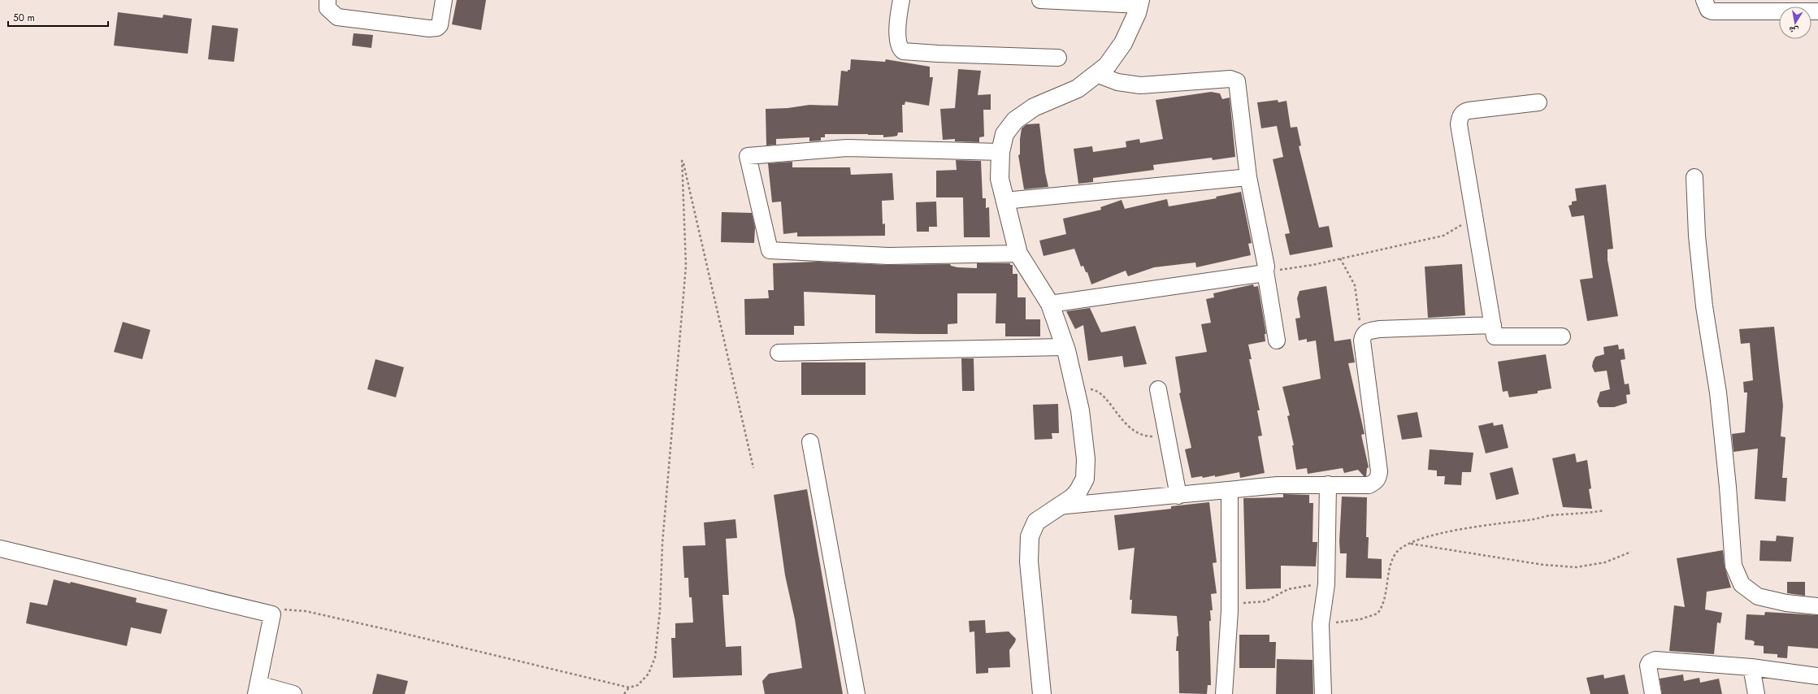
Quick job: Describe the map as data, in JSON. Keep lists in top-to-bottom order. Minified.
{"scale_bar":"50 m","north":"bottom"}
